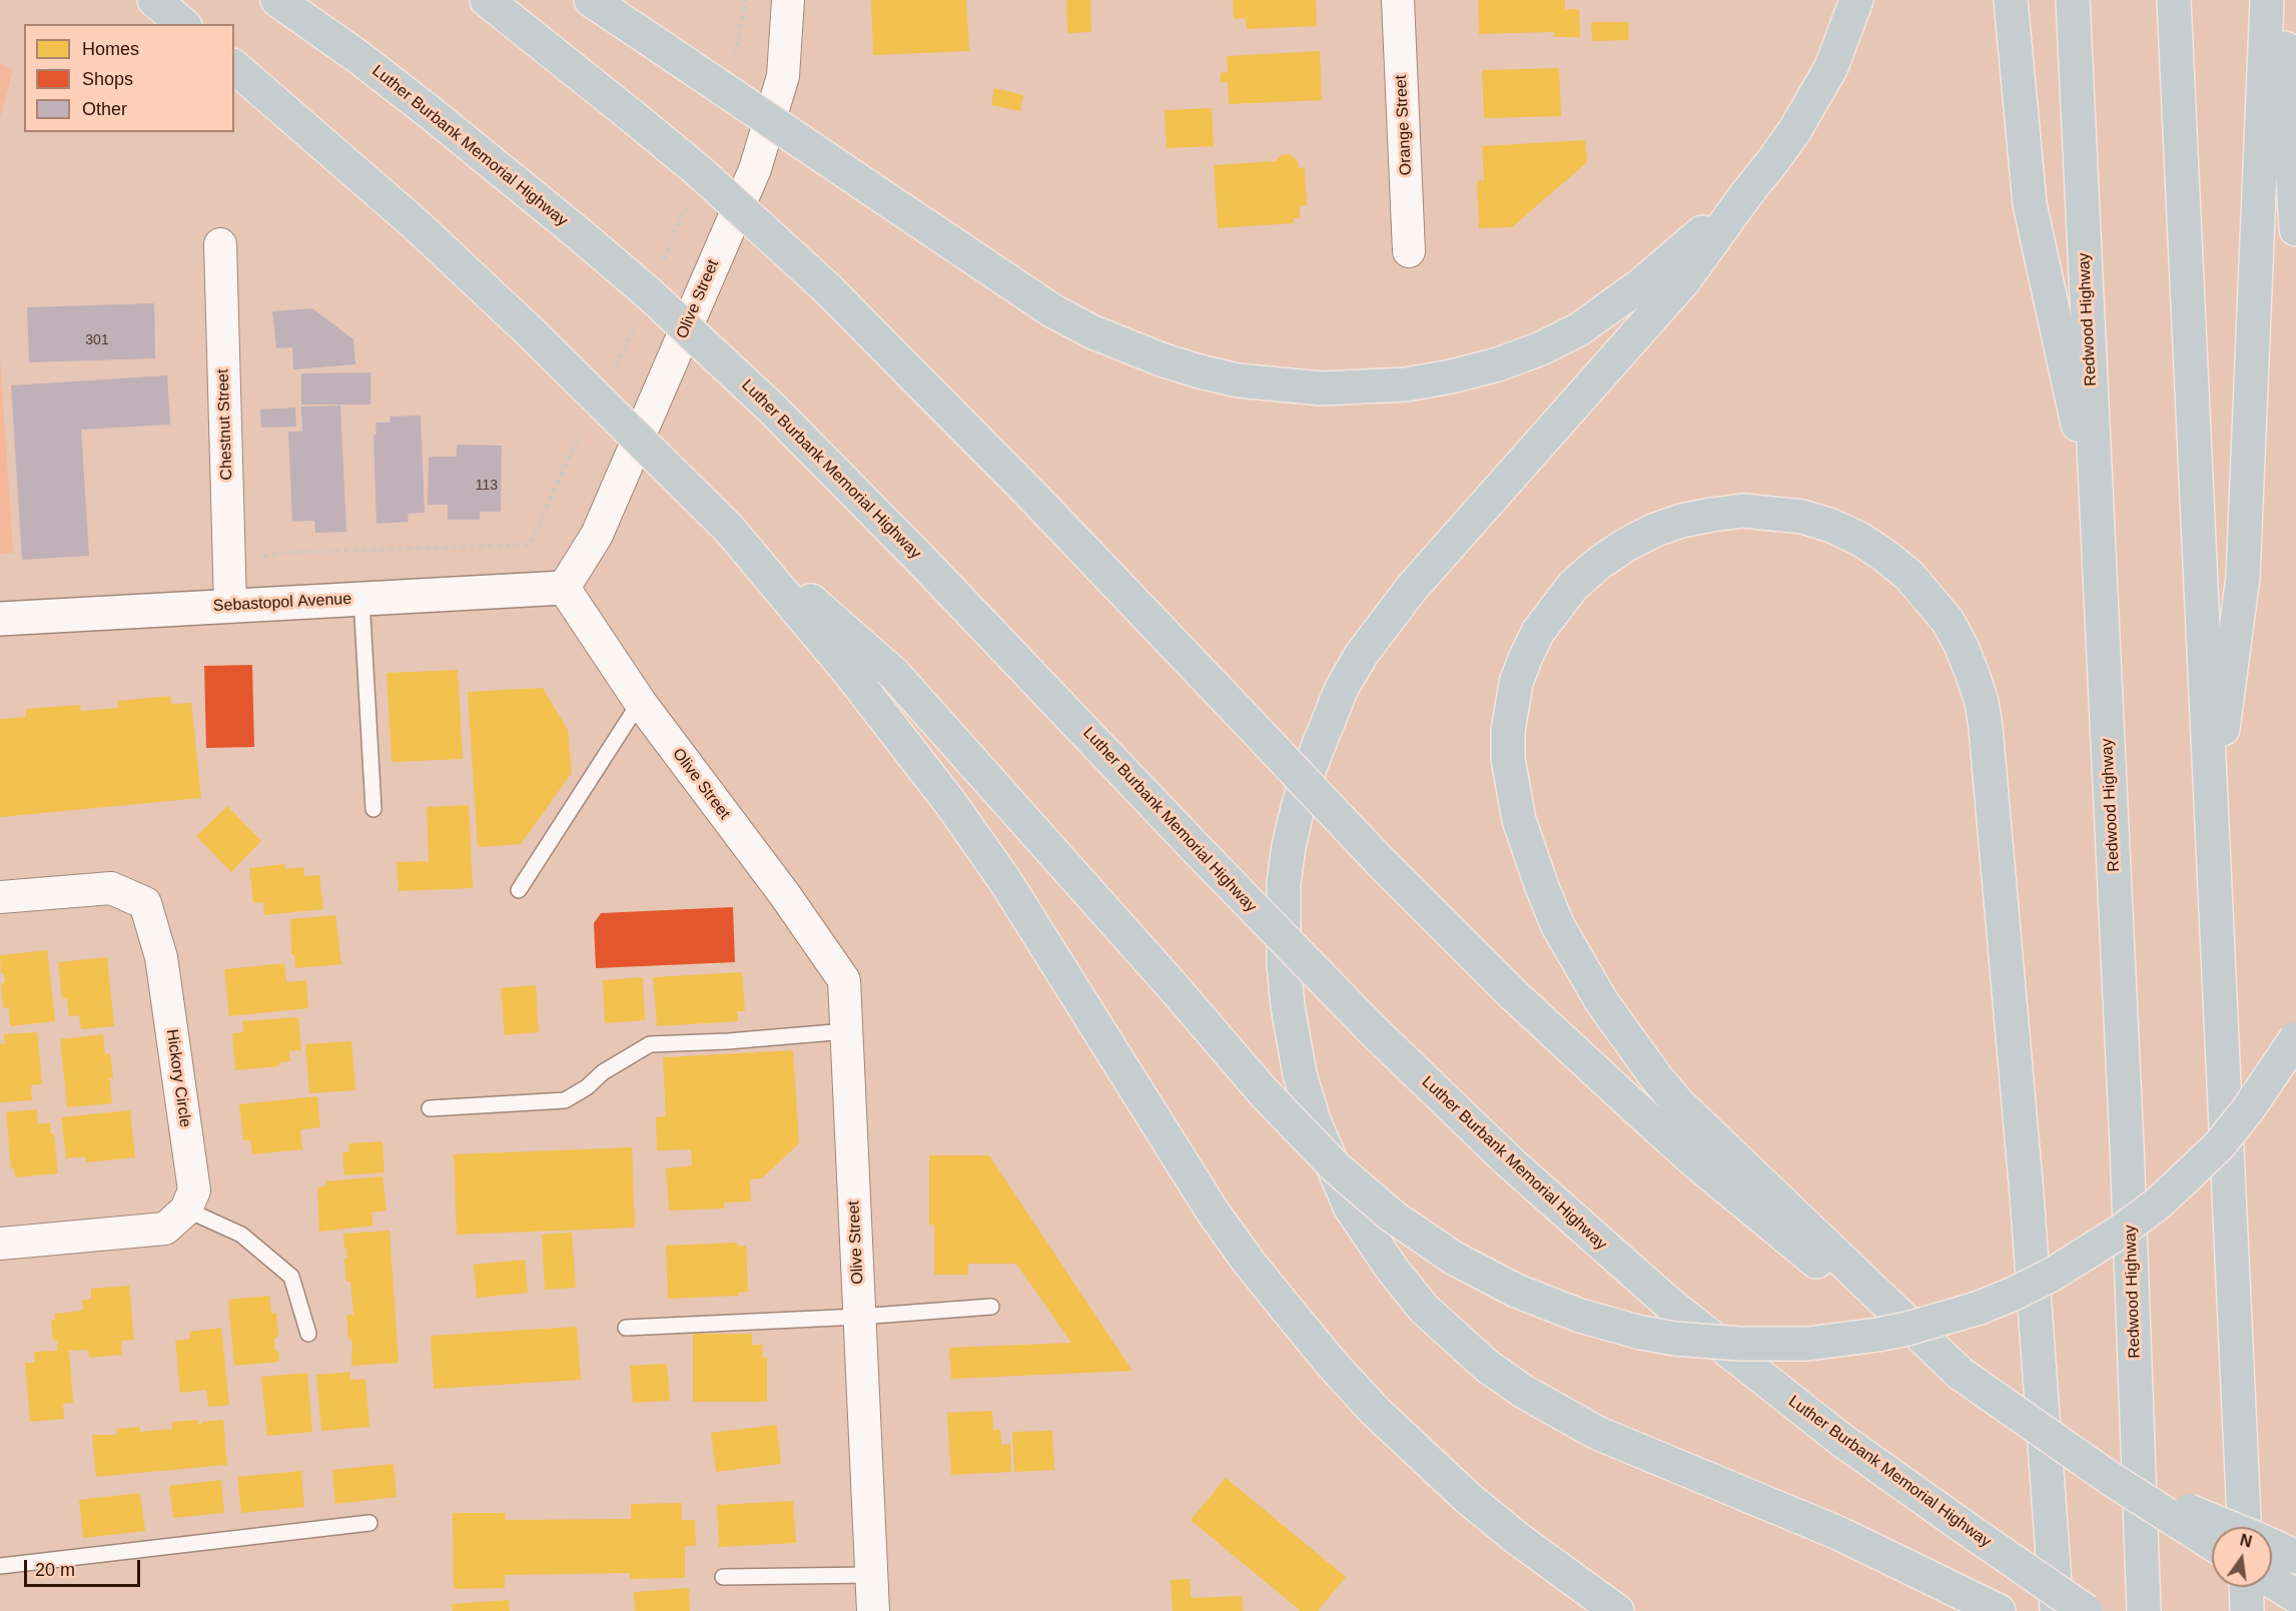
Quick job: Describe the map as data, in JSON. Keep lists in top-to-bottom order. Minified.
{"streets":{"highway":["Luther Burbank Memorial Highway","Redwood Highway"],"street":["Orange Street","Olive Street","Chestnut Street","Sebastopol Avenue","Hickory Circle"]},"crossings":[["Olive Street","Sebastopol Avenue"],["Chestnut Street","Sebastopol Avenue"]],"house_numbers":["301","113"],"legend":["Homes","Shops","Other"],"scale_bar":"20 m","north":"top"}
